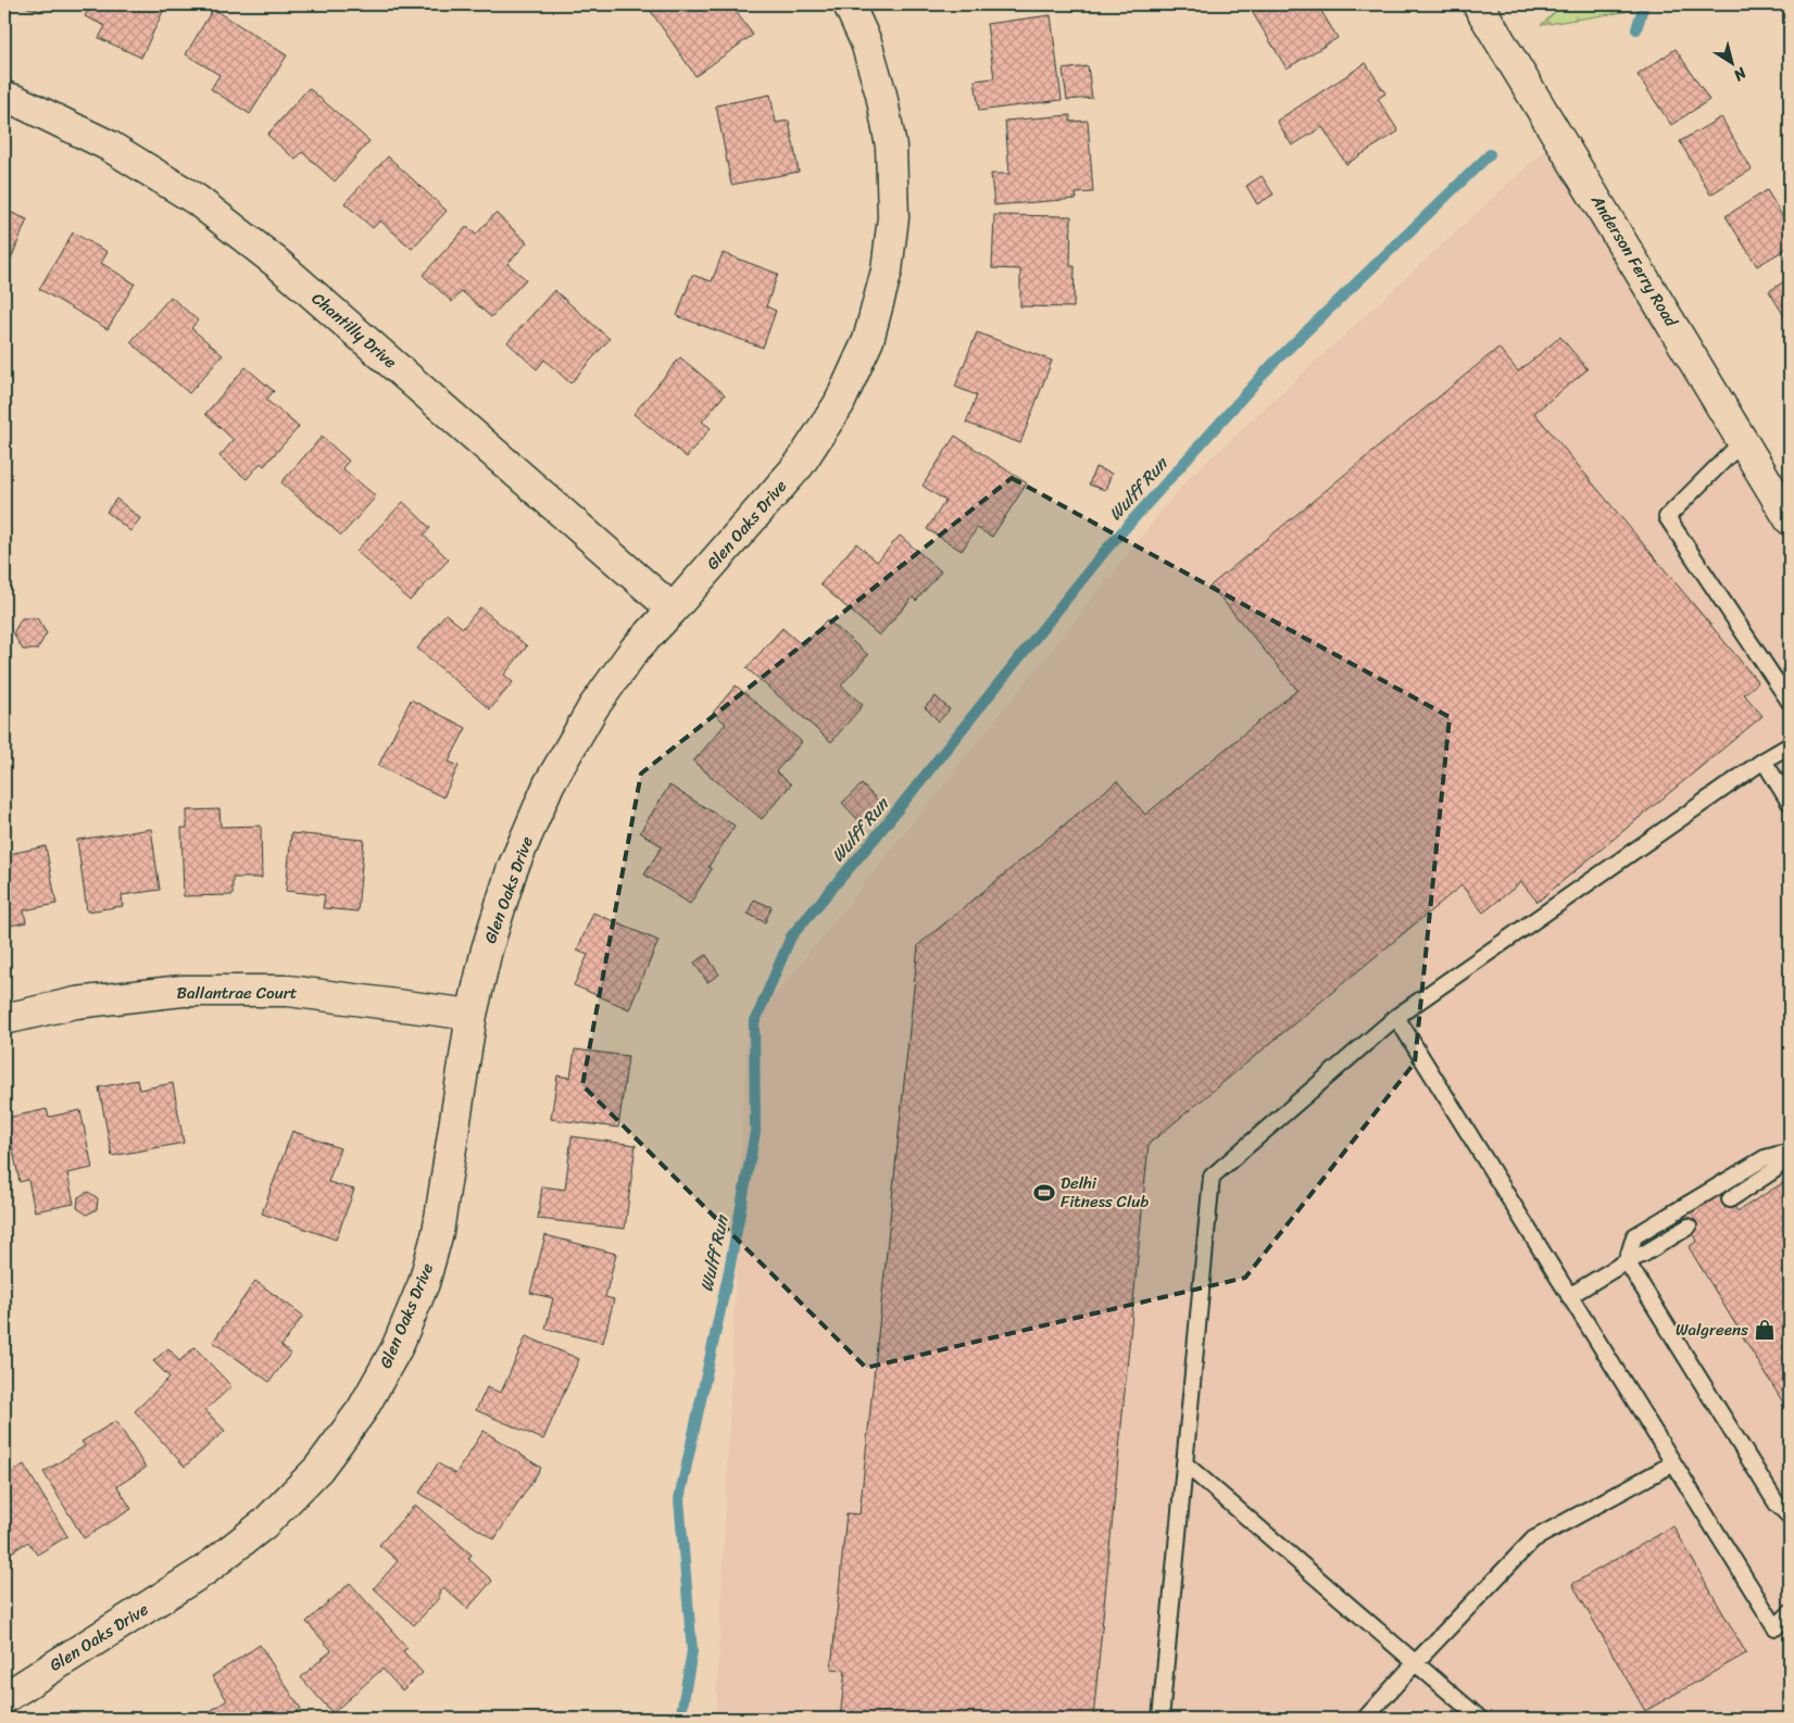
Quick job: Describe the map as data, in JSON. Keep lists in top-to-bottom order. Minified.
{"streets":{"street":["Anderson Ferry Road","Chantilly Drive","Glen Oaks Drive","Ballantrae Court"]},"crossings":[["Chantilly Drive","Glen Oaks Drive"],["Glen Oaks Drive","Ballantrae Court"]],"water":["Wulff Run"],"places":{"sports":["Delhi Fitness Club"],"shop":["Walgreens"]},"north":"bottom right"}
